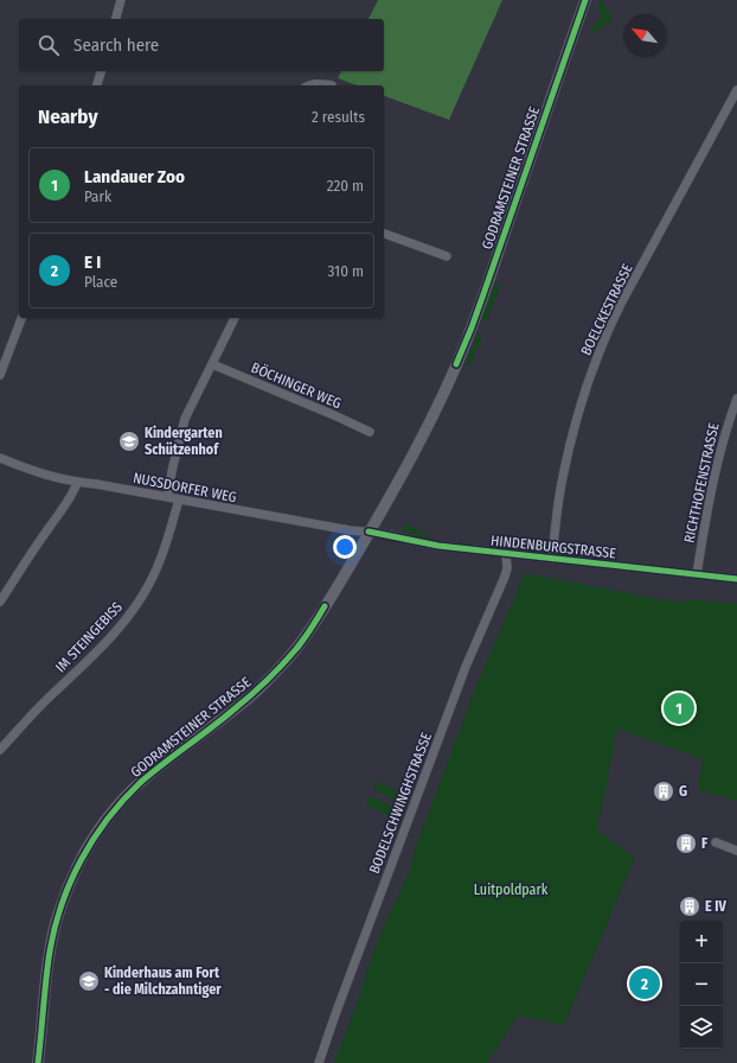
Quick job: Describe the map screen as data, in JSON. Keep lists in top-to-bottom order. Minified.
{"streets":{"street":["GODRAMSTEINER STRASSE","BOELCKESTRASSE","BÖCHINGER WEG","RICHTHOFENSTRASSE","NUSSDORFER WEG","HINDENBURGSTRASSE","IM STEINGEBISS","BODELSCHWINGHSTRASSE"]},"crossings":[["GODRAMSTEINER STRASSE","NUSSDORFER WEG"],["GODRAMSTEINER STRASSE","HINDENBURGSTRASSE"],["BOELCKESTRASSE","HINDENBURGSTRASSE"],["RICHTHOFENSTRASSE","HINDENBURGSTRASSE"],["NUSSDORFER WEG","HINDENBURGSTRASSE"],["NUSSDORFER WEG","IM STEINGEBISS"],["HINDENBURGSTRASSE","BODELSCHWINGHSTRASSE"]],"parks":["Luitpoldpark"],"places":{"school or university":["Kindergarten Schützenhof","Kinderhaus am Fort - die Milchzahntiger"],"building":["G","F","E IV"]},"north":"top left","page":{"search":"Search here","heading":["Nearby","2 results"],"list":[{"mark":"1","name":"Landauer Zoo","note":"Park","value":"220 m"},{"mark":"2","name":"E I","note":"Place","value":"310 m"}],"pins":["1","2"],"map_buttons":["+","−"]}}
